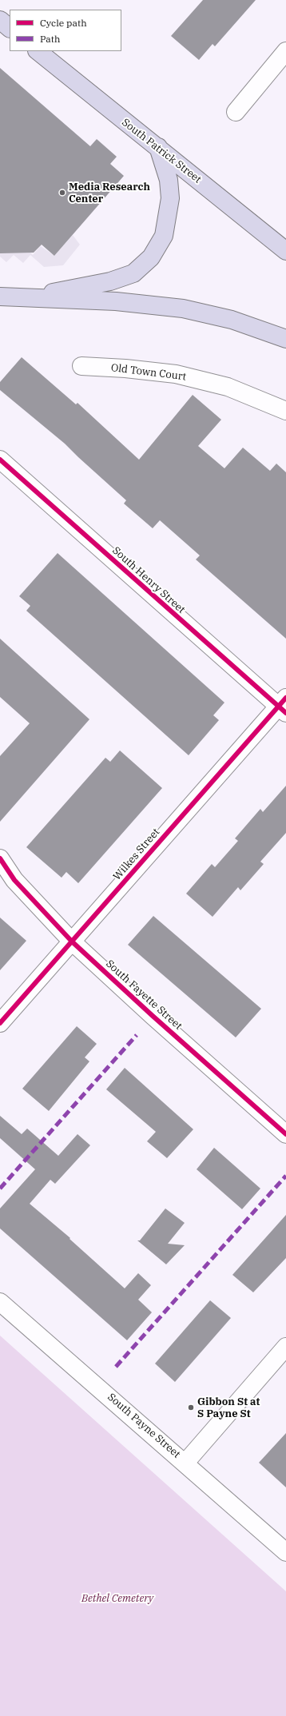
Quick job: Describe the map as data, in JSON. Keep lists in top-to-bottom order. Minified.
{"streets":{"highway":["South Patrick Street"],"street":["Old Town Court","South Henry Street","Wilkes Street","South Fayette Street","South Payne Street"]},"crossings":[["South Henry Street","Wilkes Street"],["Wilkes Street","South Fayette Street"]],"parks":["Bethel Cemetery"],"places":["Media Research Center","Gibbon St at S Payne St"],"legend":["Cycle path","Path"]}
